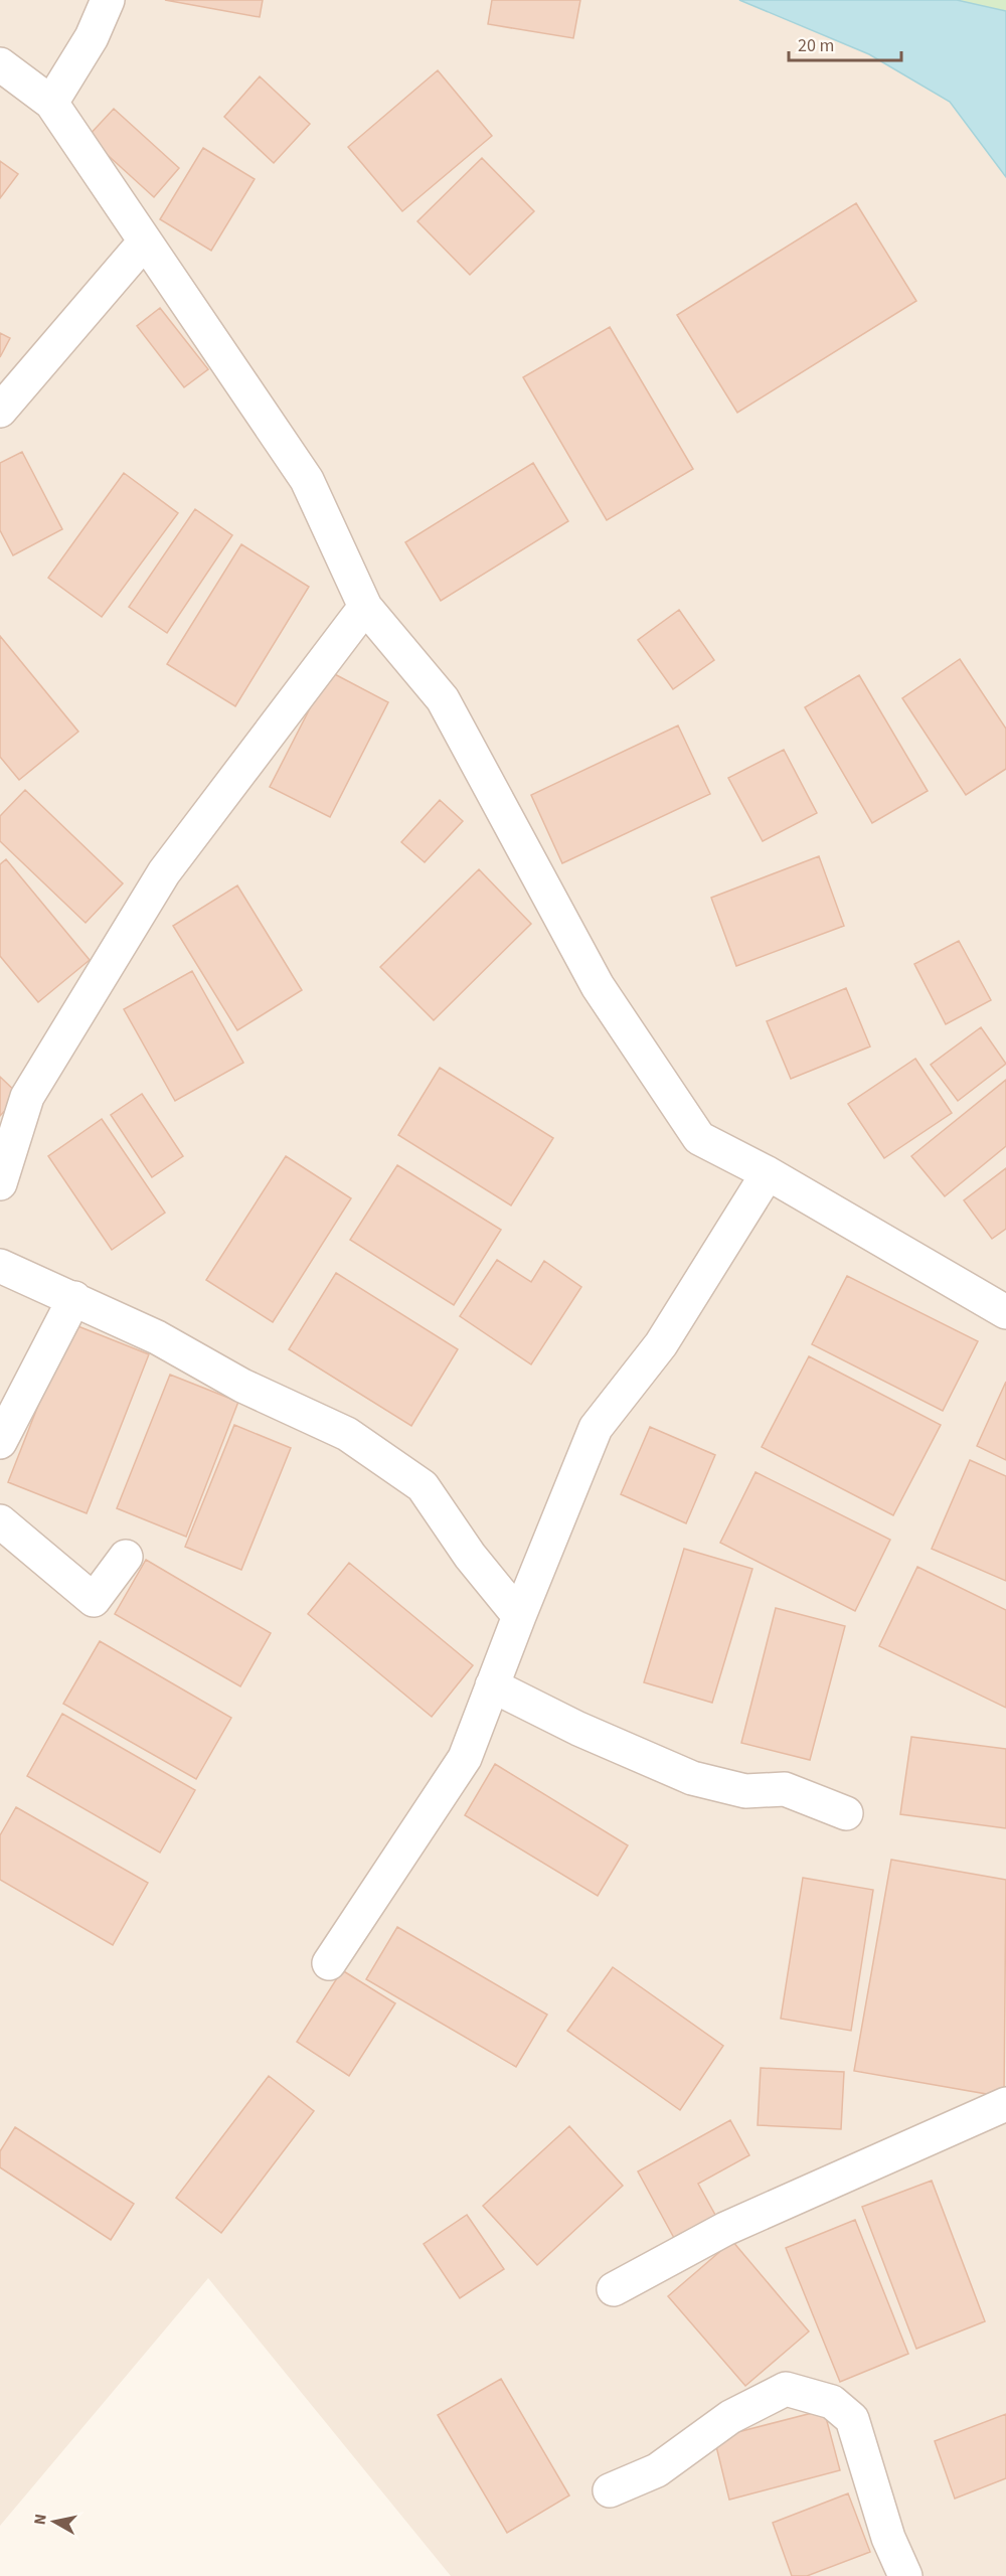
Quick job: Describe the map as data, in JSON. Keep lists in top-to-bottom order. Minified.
{"scale_bar":"20 m","north":"left"}
